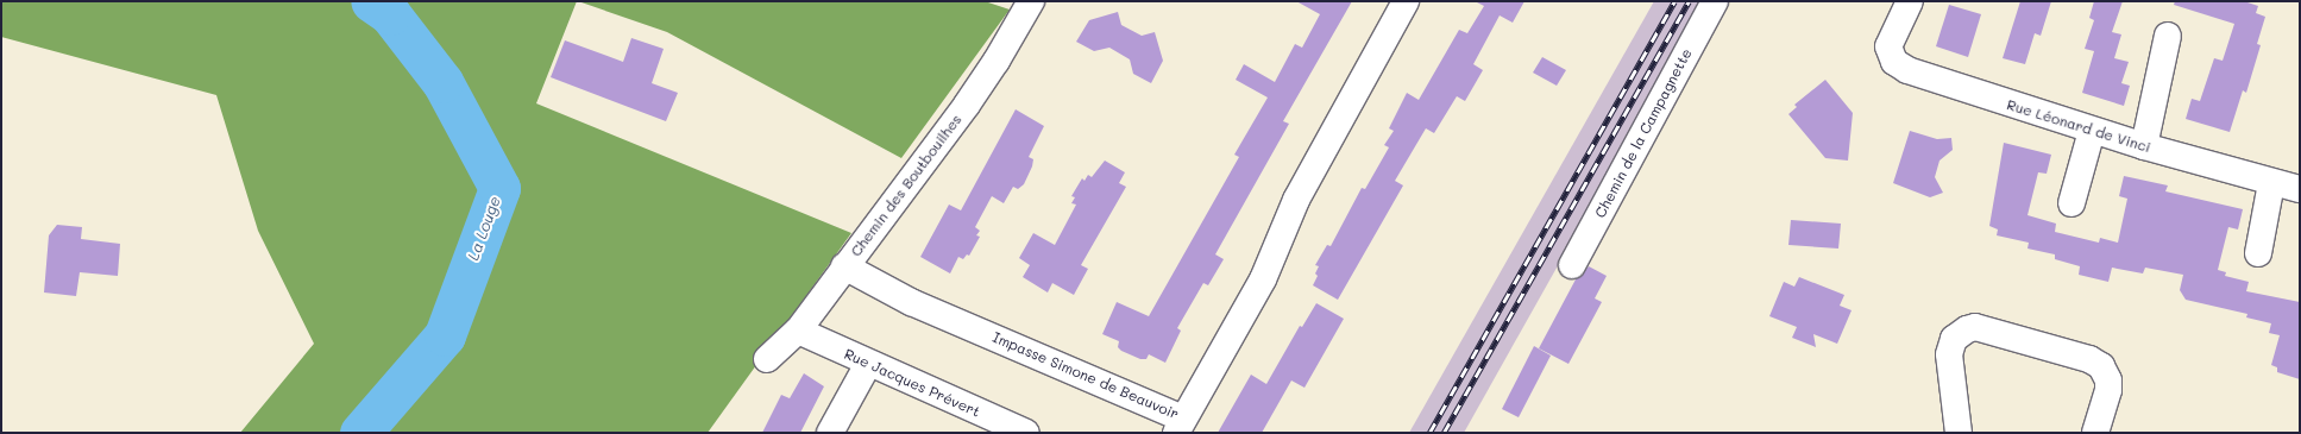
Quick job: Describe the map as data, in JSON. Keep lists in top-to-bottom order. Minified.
{"streets":{"street":["Rue Léonard de Vinci","Chemin de la Campagnette","Chemin des Boutbouilhes","Impasse Simone de Beauvoir","Rue Jacques Prévert"]},"crossings":[["Chemin des Boutbouilhes","Impasse Simone de Beauvoir"],["Chemin des Boutbouilhes","Rue Jacques Prévert"]],"water":["La Louge"]}
